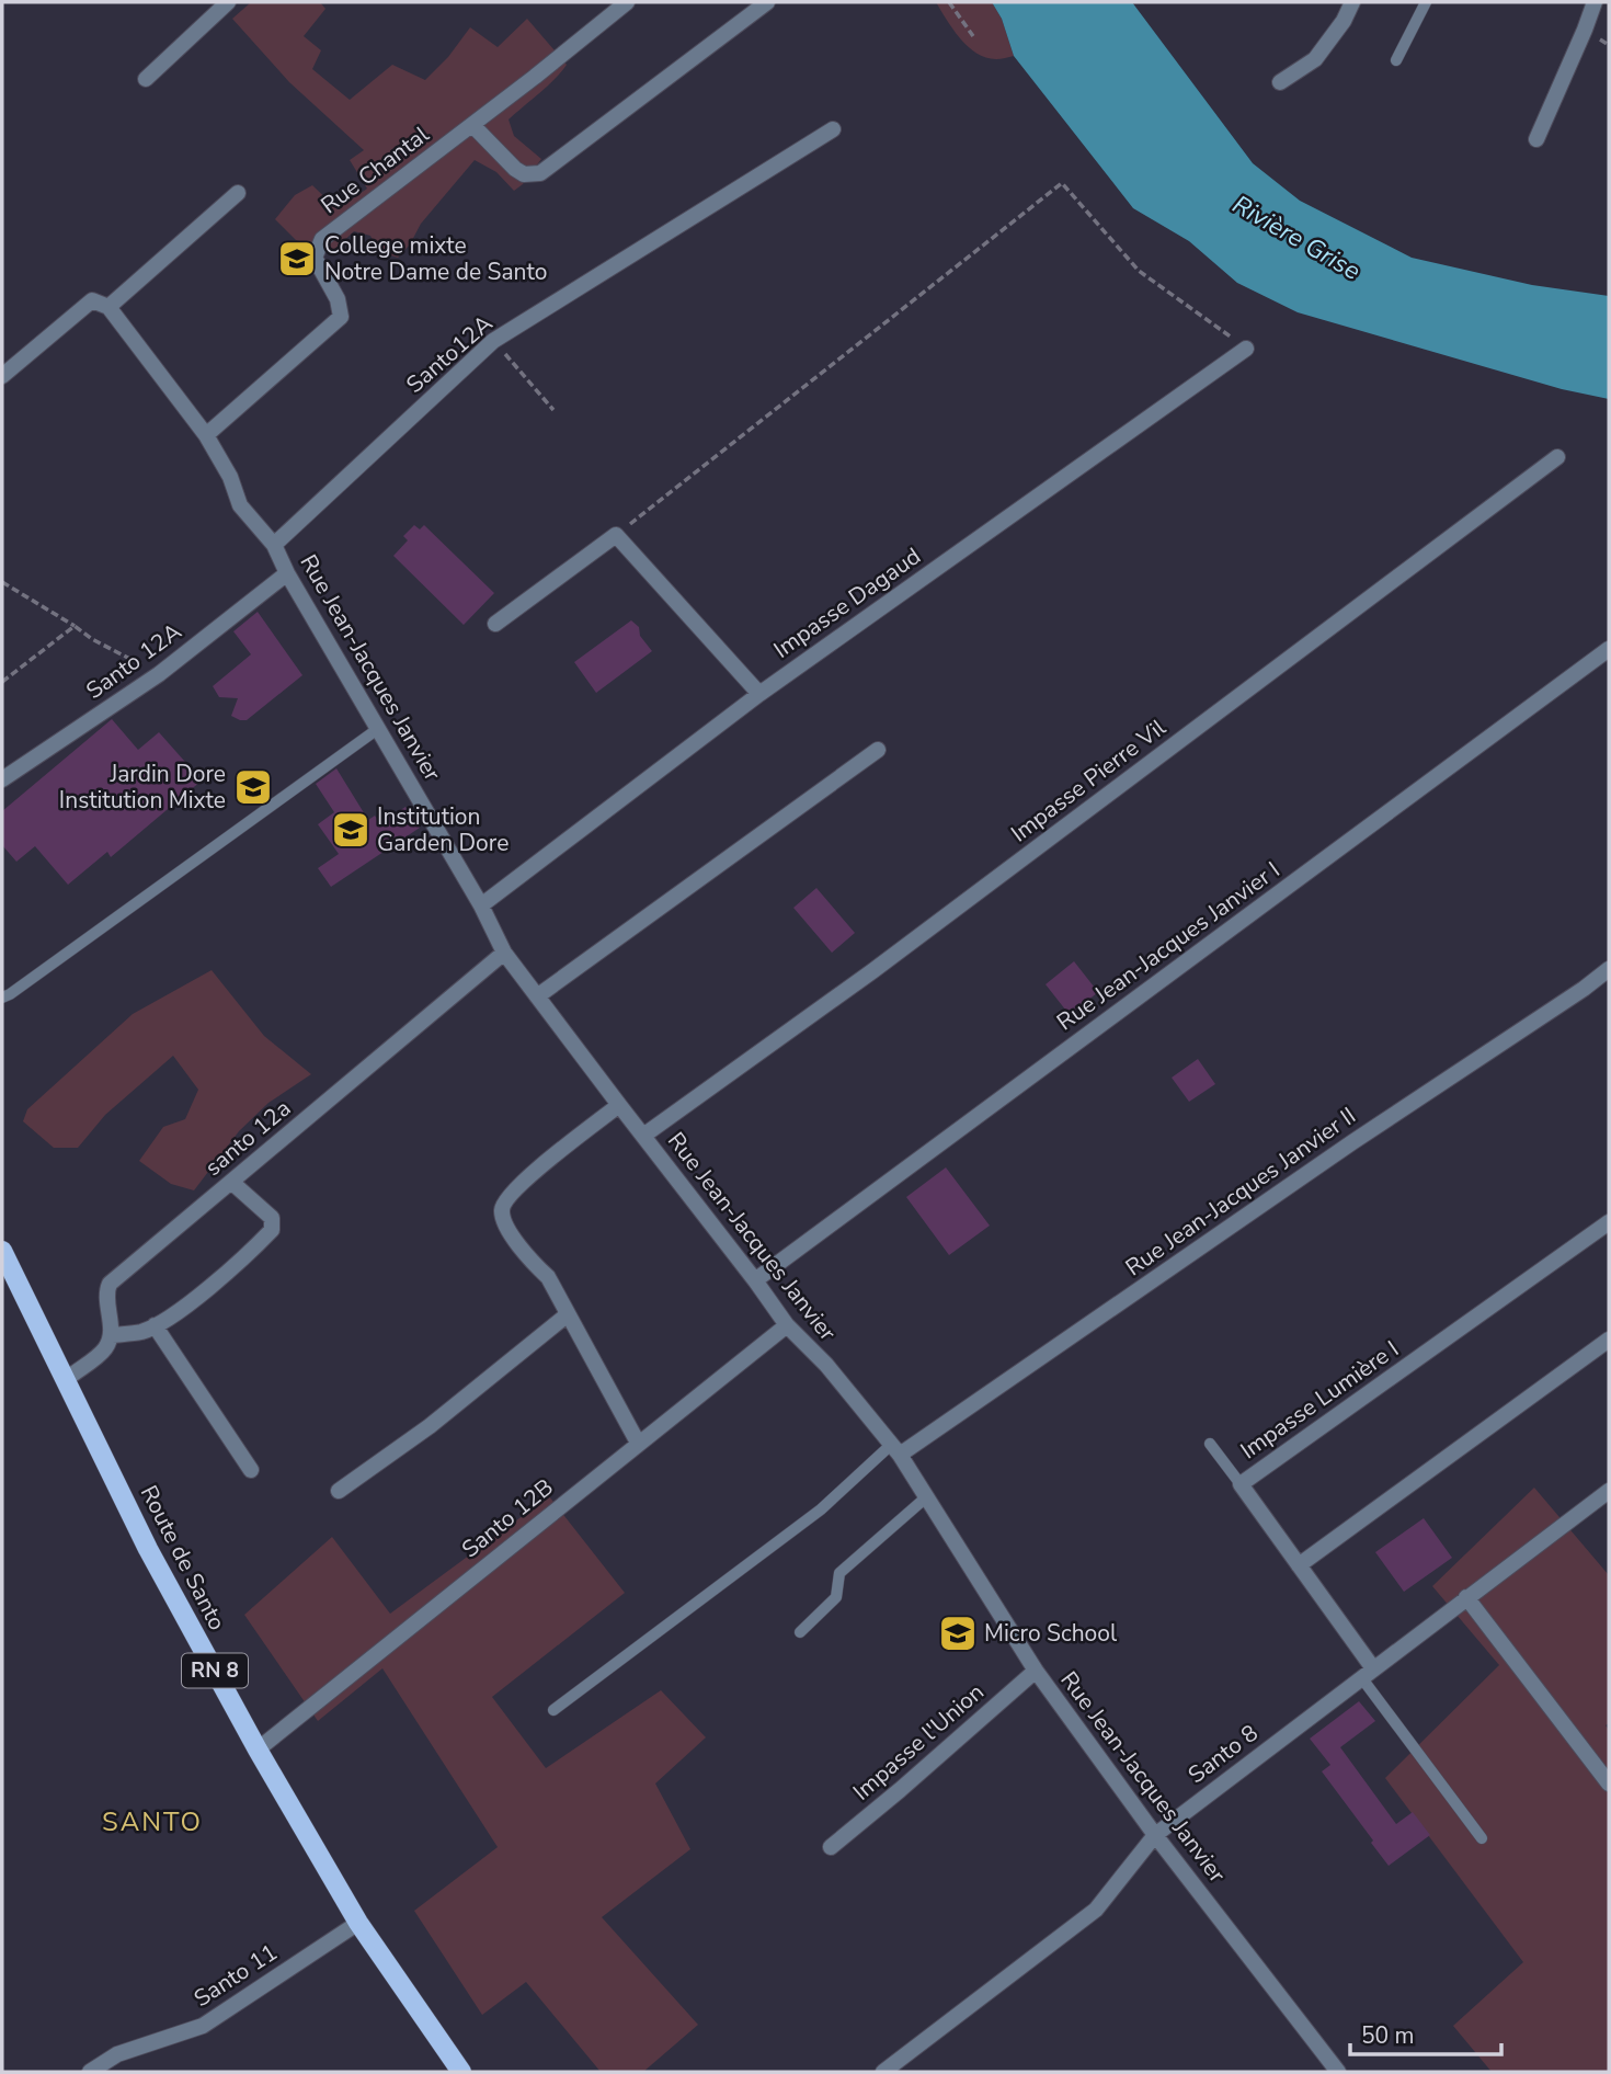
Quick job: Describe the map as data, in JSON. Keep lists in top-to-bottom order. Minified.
{"streets":{"main road":["Route de Santo","RN 8"],"street":["Rue Chantal","Santo12A","Impasse Dagaud","Santo 12A","Rue Jean-Jacques Janvier","Impasse Pierre Vil","Rue Jean-Jacques Janvier I","santo 12a","Rue Jean-Jacques Janvier II","Impasse Lumière I","Santo 12B","Impasse l'Union","Santo 8","Santo 11"]},"crossings":[["Rue Chantal","Rue Jean-Jacques Janvier"],["Santo12A","Rue Jean-Jacques Janvier"],["Impasse Dagaud","Rue Jean-Jacques Janvier"],["Santo 12A","Rue Jean-Jacques Janvier"],["Rue Jean-Jacques Janvier","Impasse Pierre Vil"],["Rue Jean-Jacques Janvier","Rue Jean-Jacques Janvier I"],["Rue Jean-Jacques Janvier","santo 12a"],["Rue Jean-Jacques Janvier","Rue Jean-Jacques Janvier II"],["Rue Jean-Jacques Janvier","Santo 12B"],["Rue Jean-Jacques Janvier","Impasse l'Union"],["Rue Jean-Jacques Janvier","Santo 8"],["Impasse Lumière I","Santo 8"],["Santo 12B","Route de Santo"],["Route de Santo","Santo 11"]],"districts":["SANTO"],"water":["Rivière Grise"],"places":{"school or university":["College mixte Notre Dame de Santo","Jardin Dore Institution Mixte","Institution Garden Dore","Micro School"]},"scale_bar":"50 m"}
